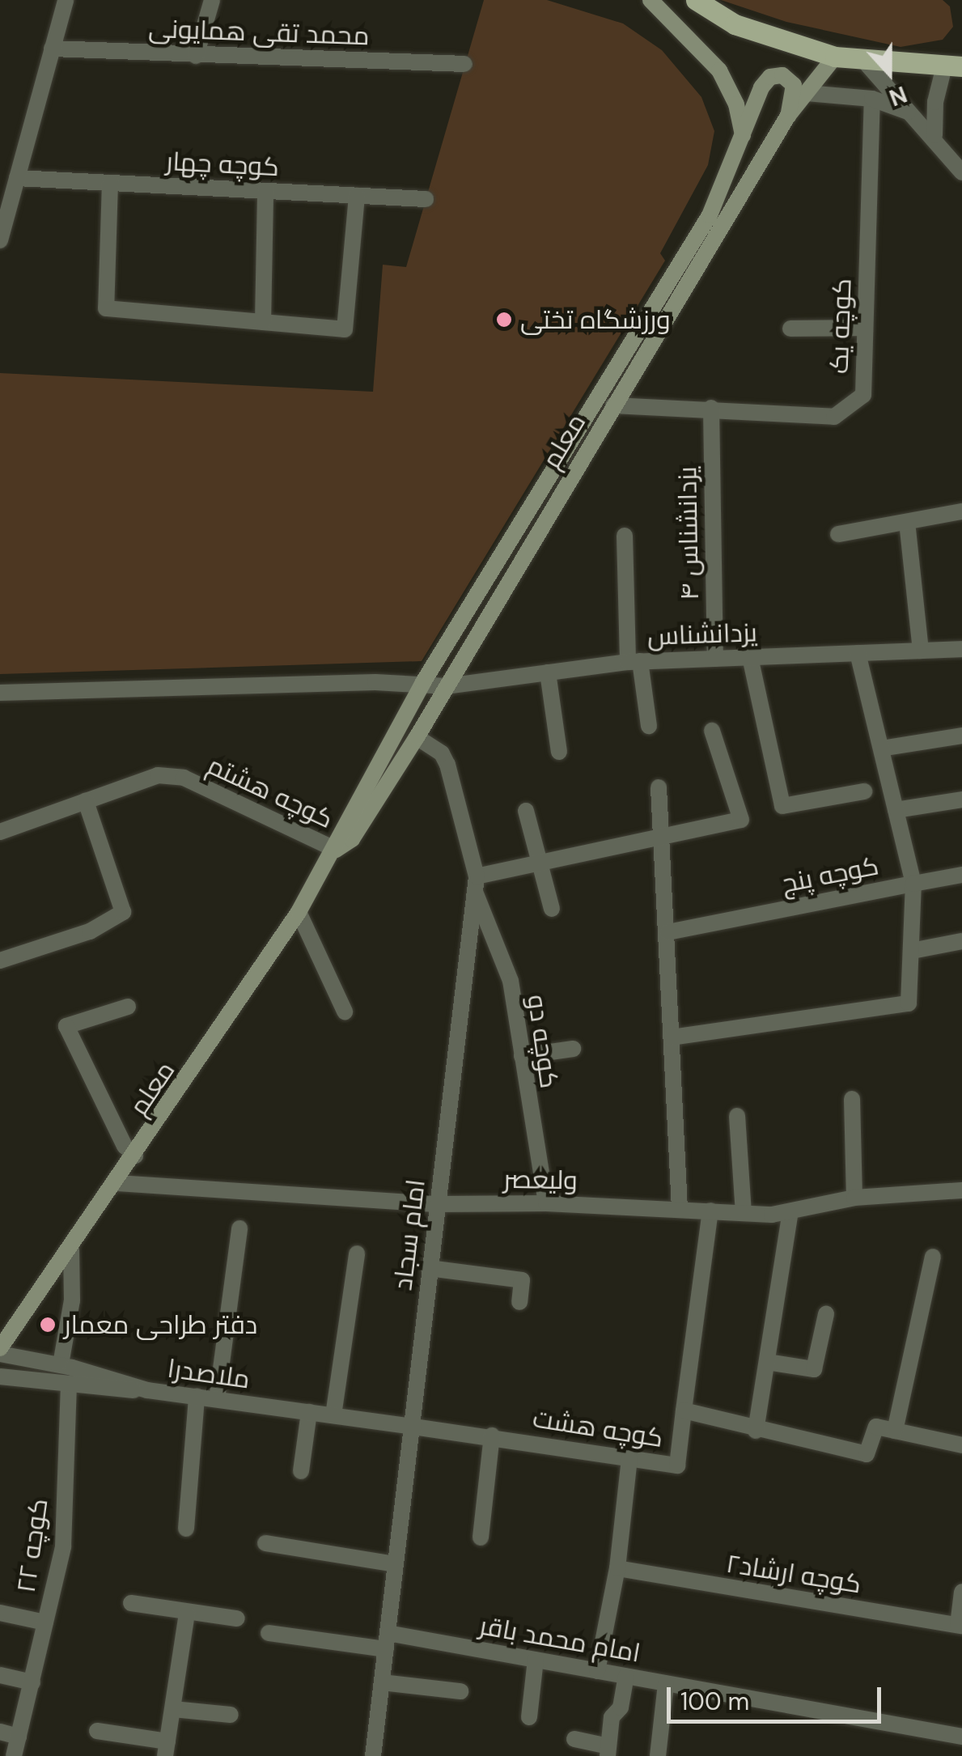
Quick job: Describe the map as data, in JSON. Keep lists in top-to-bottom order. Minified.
{"streets":{"main road":["معلم"],"street":["محمد تقی همایونی","کوچه چهار","کوچه یک","یزدانشناس ۴","یزدانشناس","کوچه هشتم","کوچه پنج","کوچه دو","ولیعصر","امام سجاد","ملاصدرا","کوچه هشت","کوچه ۲۲","کوچه ارشاد۲","امام محمد باقر"]},"crossings":[["کوچه یک","معلم"],["کوچه یک","یزدانشناس ۴"],["معلم","یزدانشناس"],["معلم","کوچه هشتم"],["معلم","ولیعصر"],["معلم","امام سجاد"],["معلم","ملاصدرا"],["یزدانشناس ۴","یزدانشناس"],["یزدانشناس","کوچه پنج"],["کوچه دو","ولیعصر"],["کوچه دو","امام سجاد"],["ولیعصر","امام سجاد"],["امام سجاد","ملاصدرا"],["امام سجاد","کوچه هشت"],["امام سجاد","امام محمد باقر"],["ملاصدرا","کوچه هشت"]],"places":["ورزشگاه تختی","دفتر طراحی معمار"],"scale_bar":"100 m","north":"bottom"}
